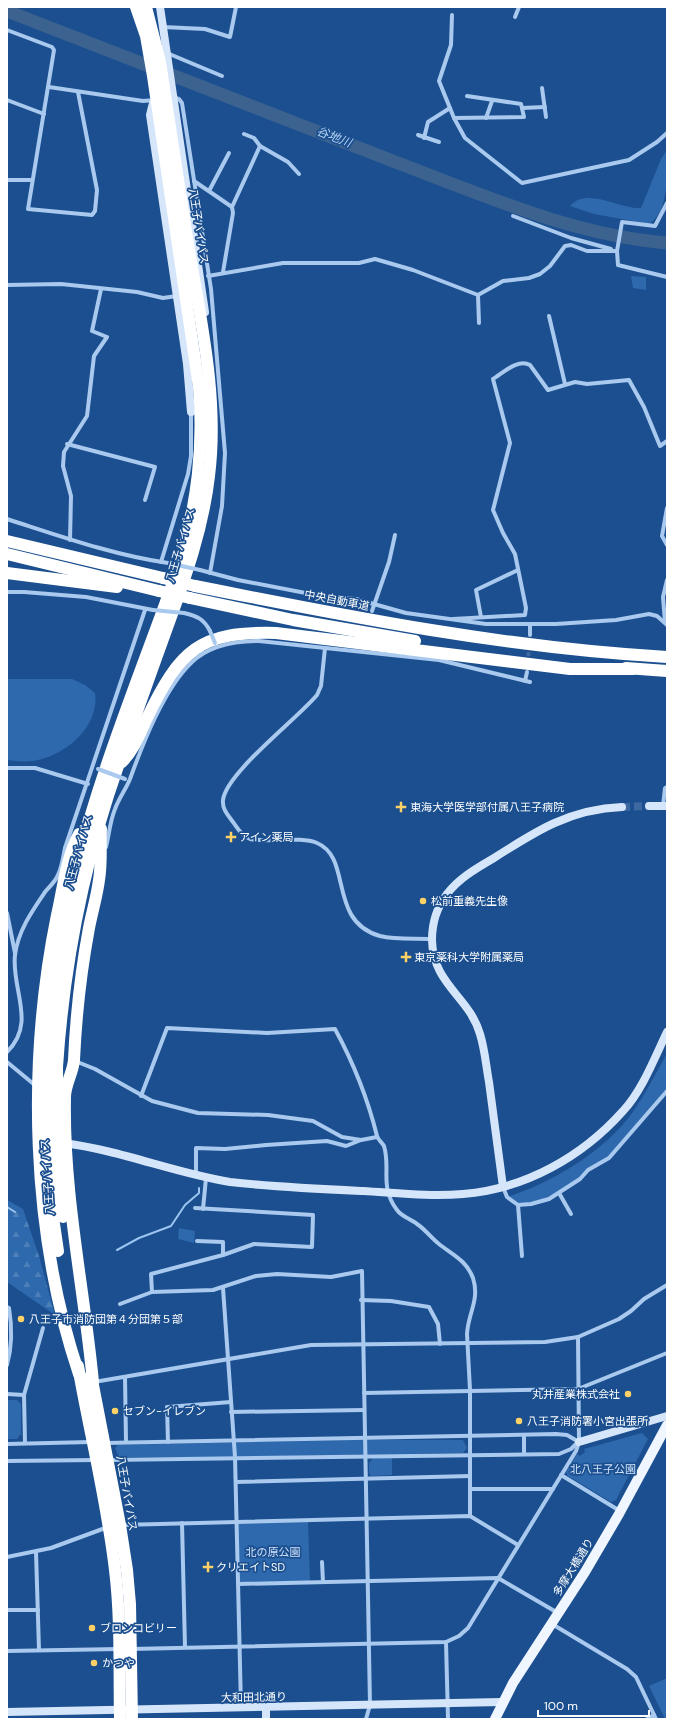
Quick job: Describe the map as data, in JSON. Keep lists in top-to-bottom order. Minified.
{"streets":{"highway":["八王子バイパス","中央自動車道"],"main road":["多摩大橋通り"],"street":["大和田北通り"]},"crossings":[["八王子バイパス","大和田北通り"],["多摩大橋通り","大和田北通り"]],"water":["谷地川"],"parks":["北八王子公園","北の原公園"],"places":{"health":["東海大学医学部付属八王子病院","アイン薬局","東京薬科大学附属薬局","クリエイトSD"],"other":["松前重義先生像","八王子市消防団第４分団第５部","丸井産業株式会社","セブン-イレブン","八王子消防署小宮出張所","ブロンコビリー","かつや"]},"scale_bar":"100 m"}
